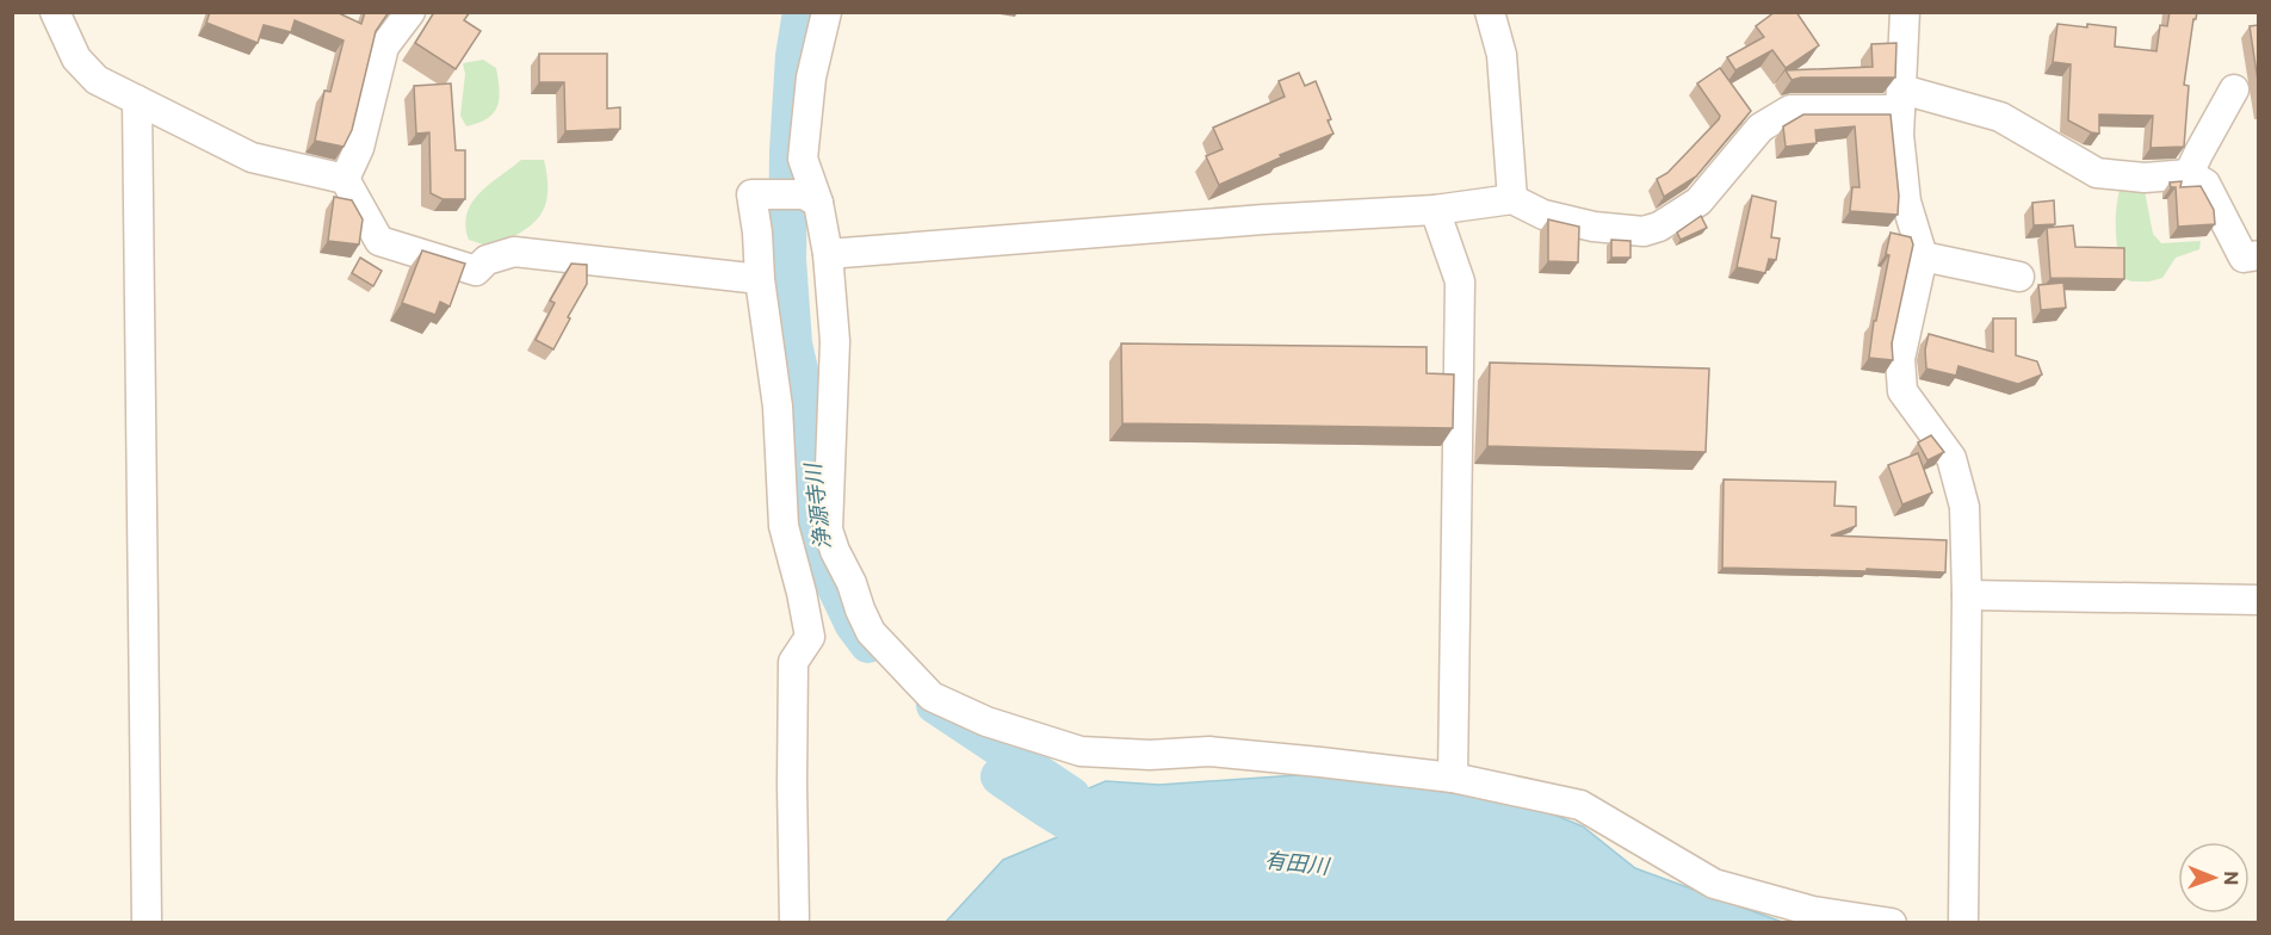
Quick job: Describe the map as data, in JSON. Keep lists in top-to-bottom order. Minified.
{"water":["浄源寺川","有田川"],"north":"right"}
